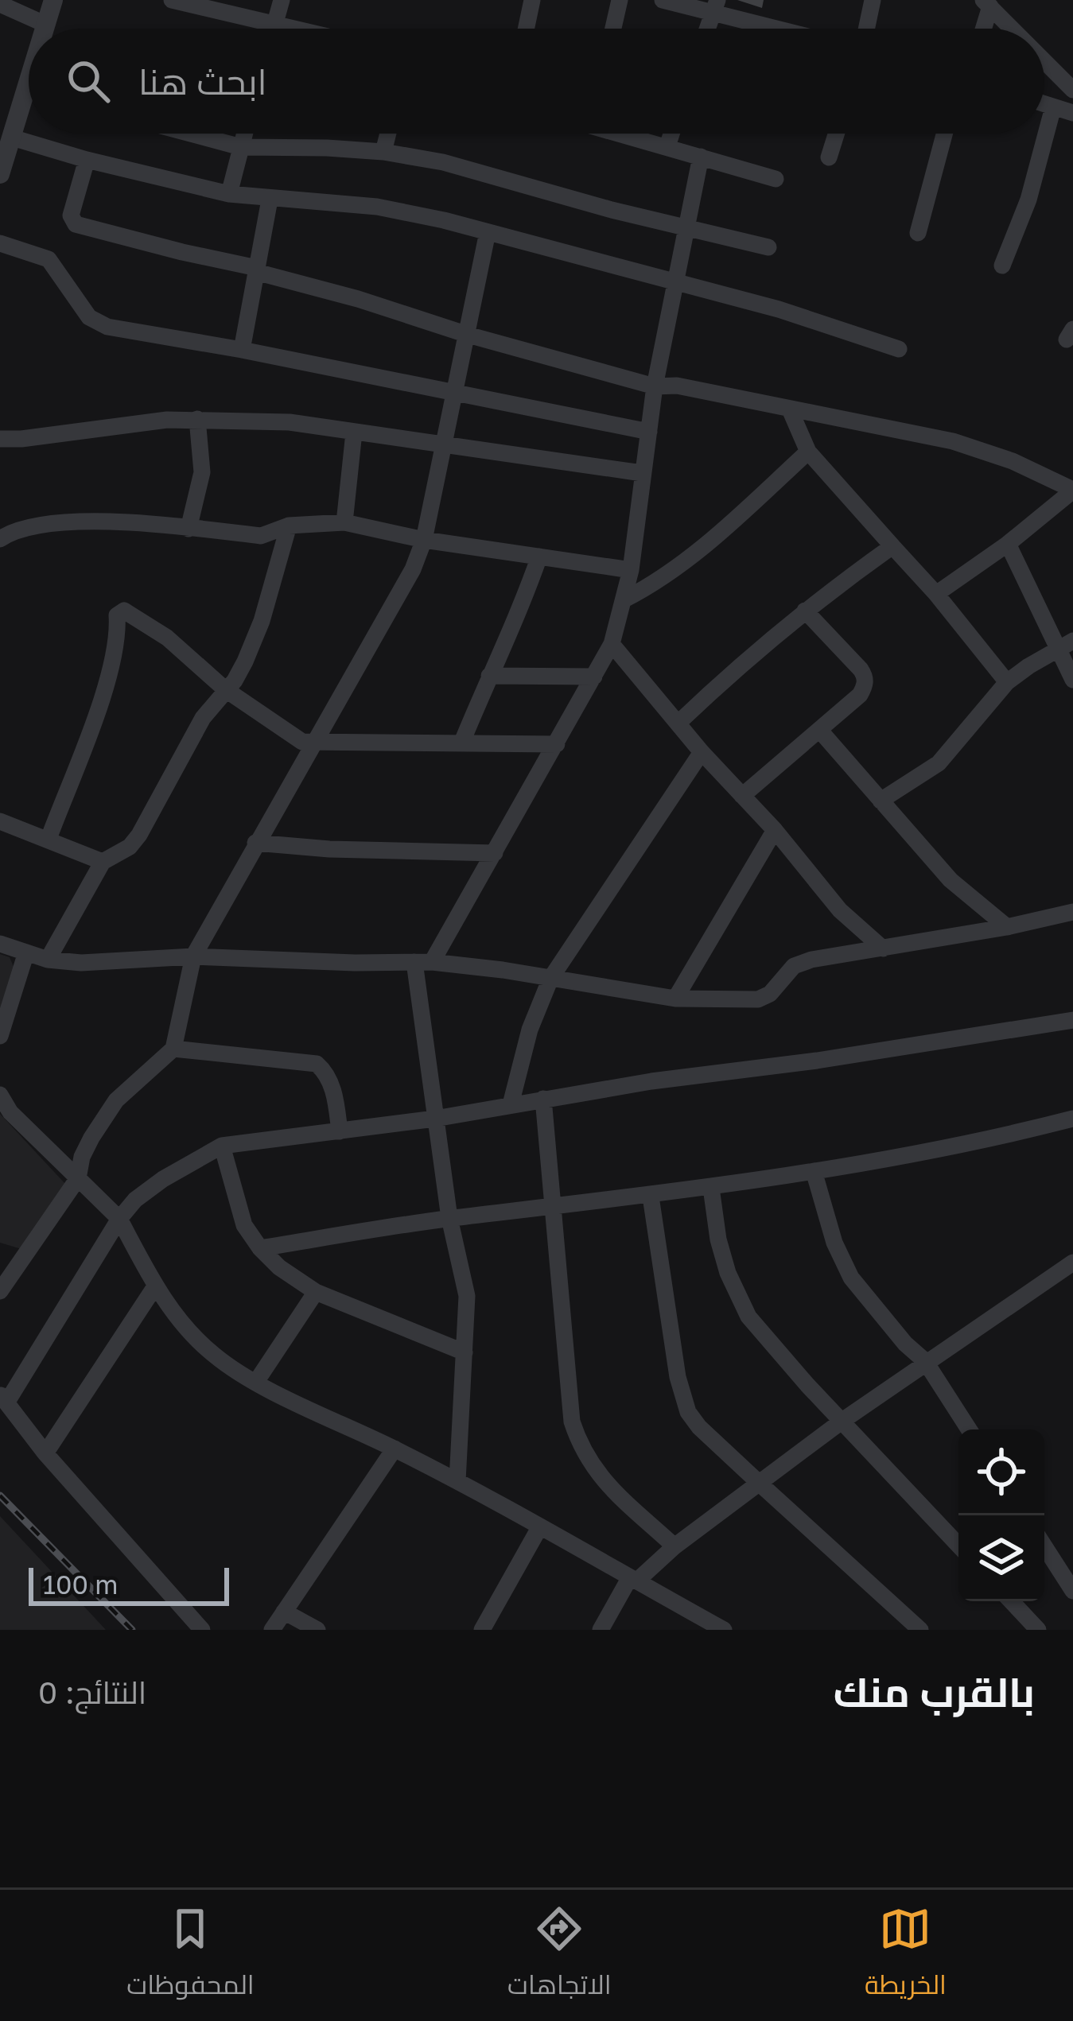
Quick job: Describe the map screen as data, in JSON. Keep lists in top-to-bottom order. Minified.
{"scale_bar":"100 m","page":{"search":"ابحث هنا","scale":"100 m","heading":["بالقرب منك","النتائج: 0"],"nav":["الخريطة","الاتجاهات","المحفوظات"]}}
